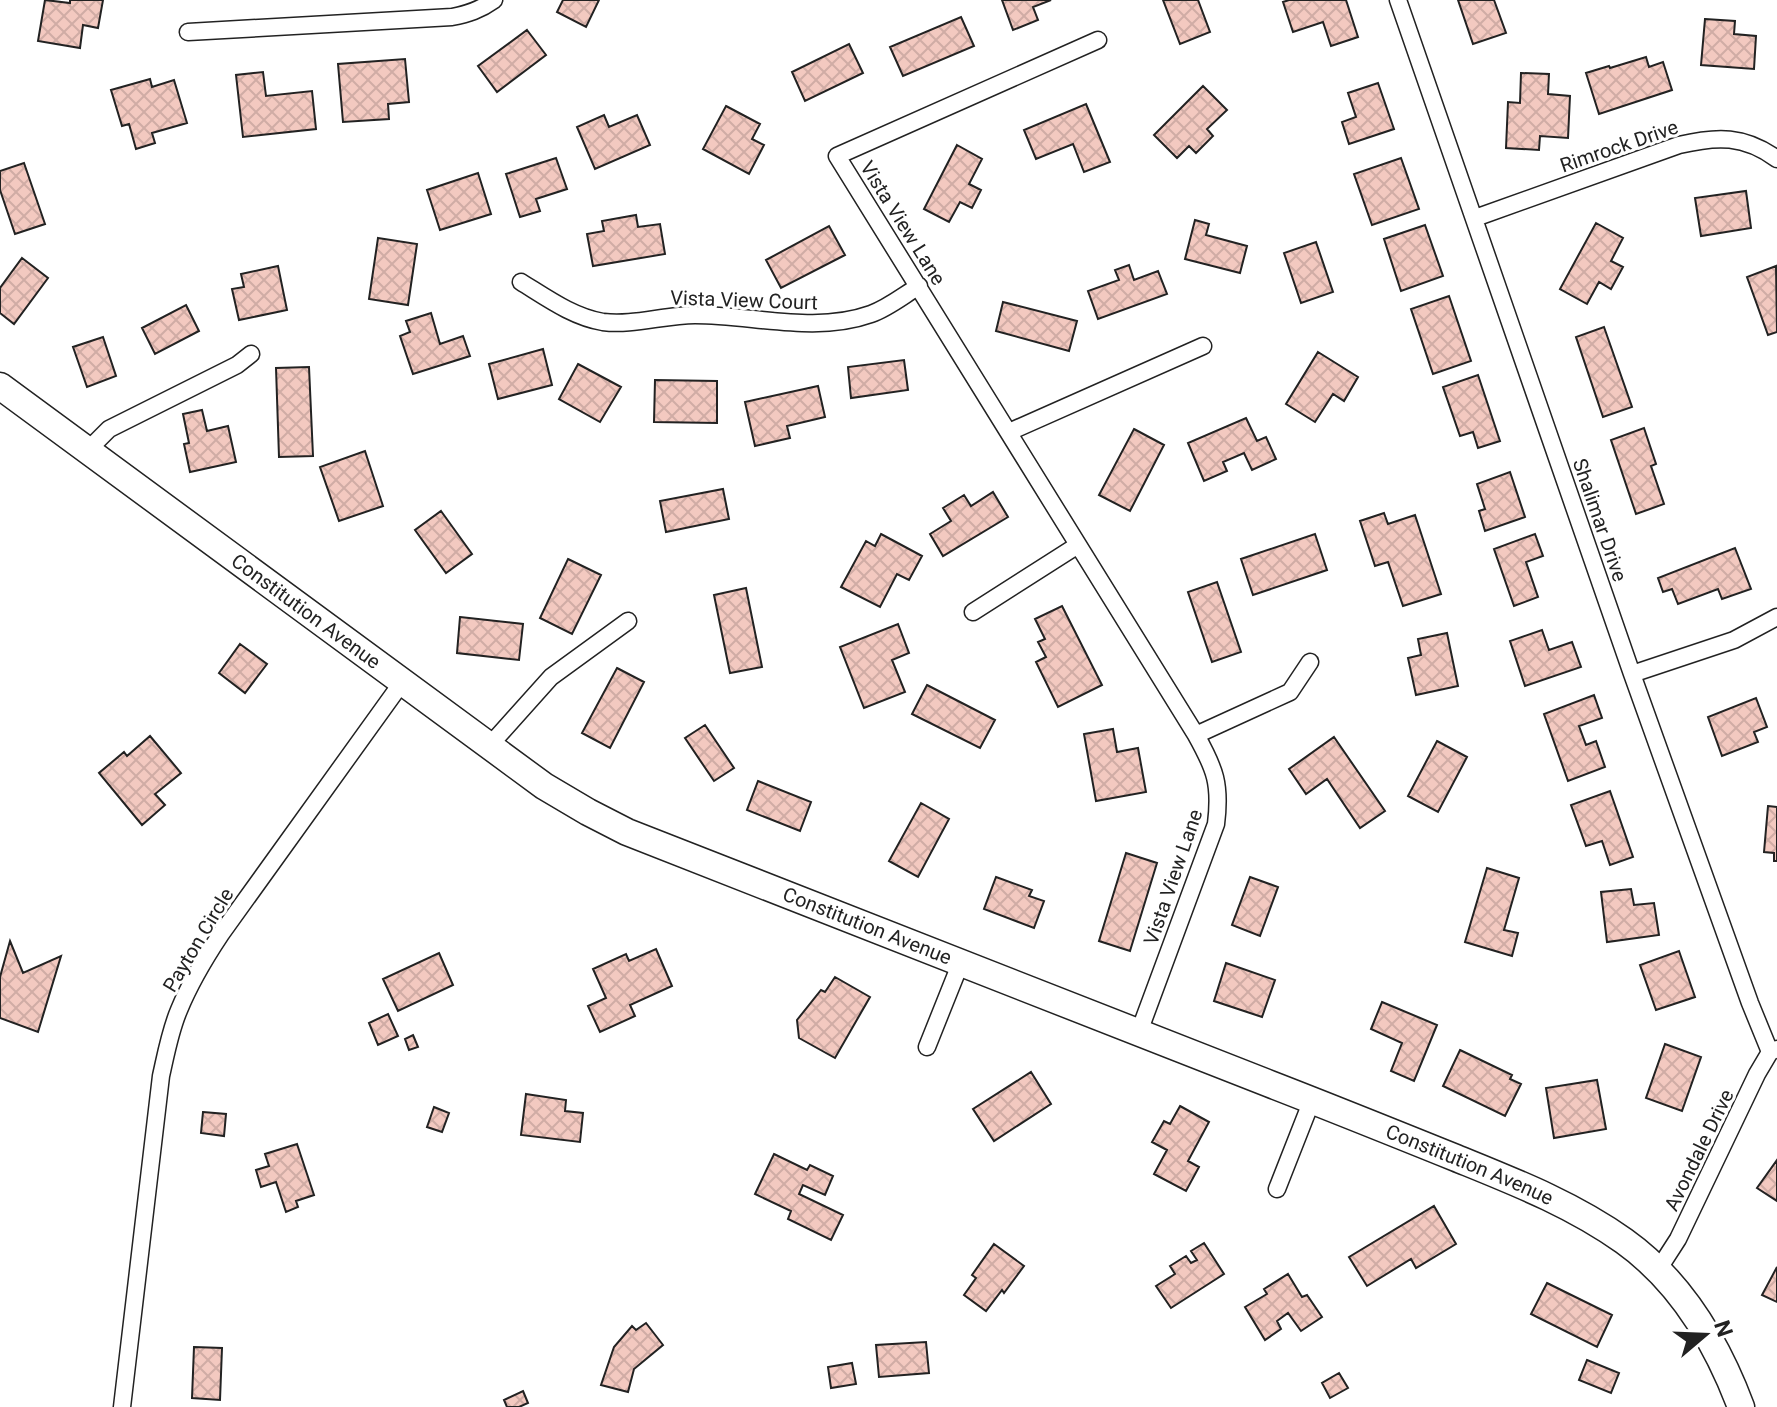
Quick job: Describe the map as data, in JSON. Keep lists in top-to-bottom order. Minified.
{"streets":{"main road":["Constitution Avenue"],"street":["Rimrock Drive","Vista View Lane","Vista View Court","Shalimar Drive","Payton Circle","Avondale Drive"]},"crossings":[["Rimrock Drive","Shalimar Drive"],["Vista View Lane","Vista View Court"],["Vista View Lane","Constitution Avenue"],["Shalimar Drive","Avondale Drive"],["Constitution Avenue","Payton Circle"],["Constitution Avenue","Avondale Drive"]],"north":"right"}
